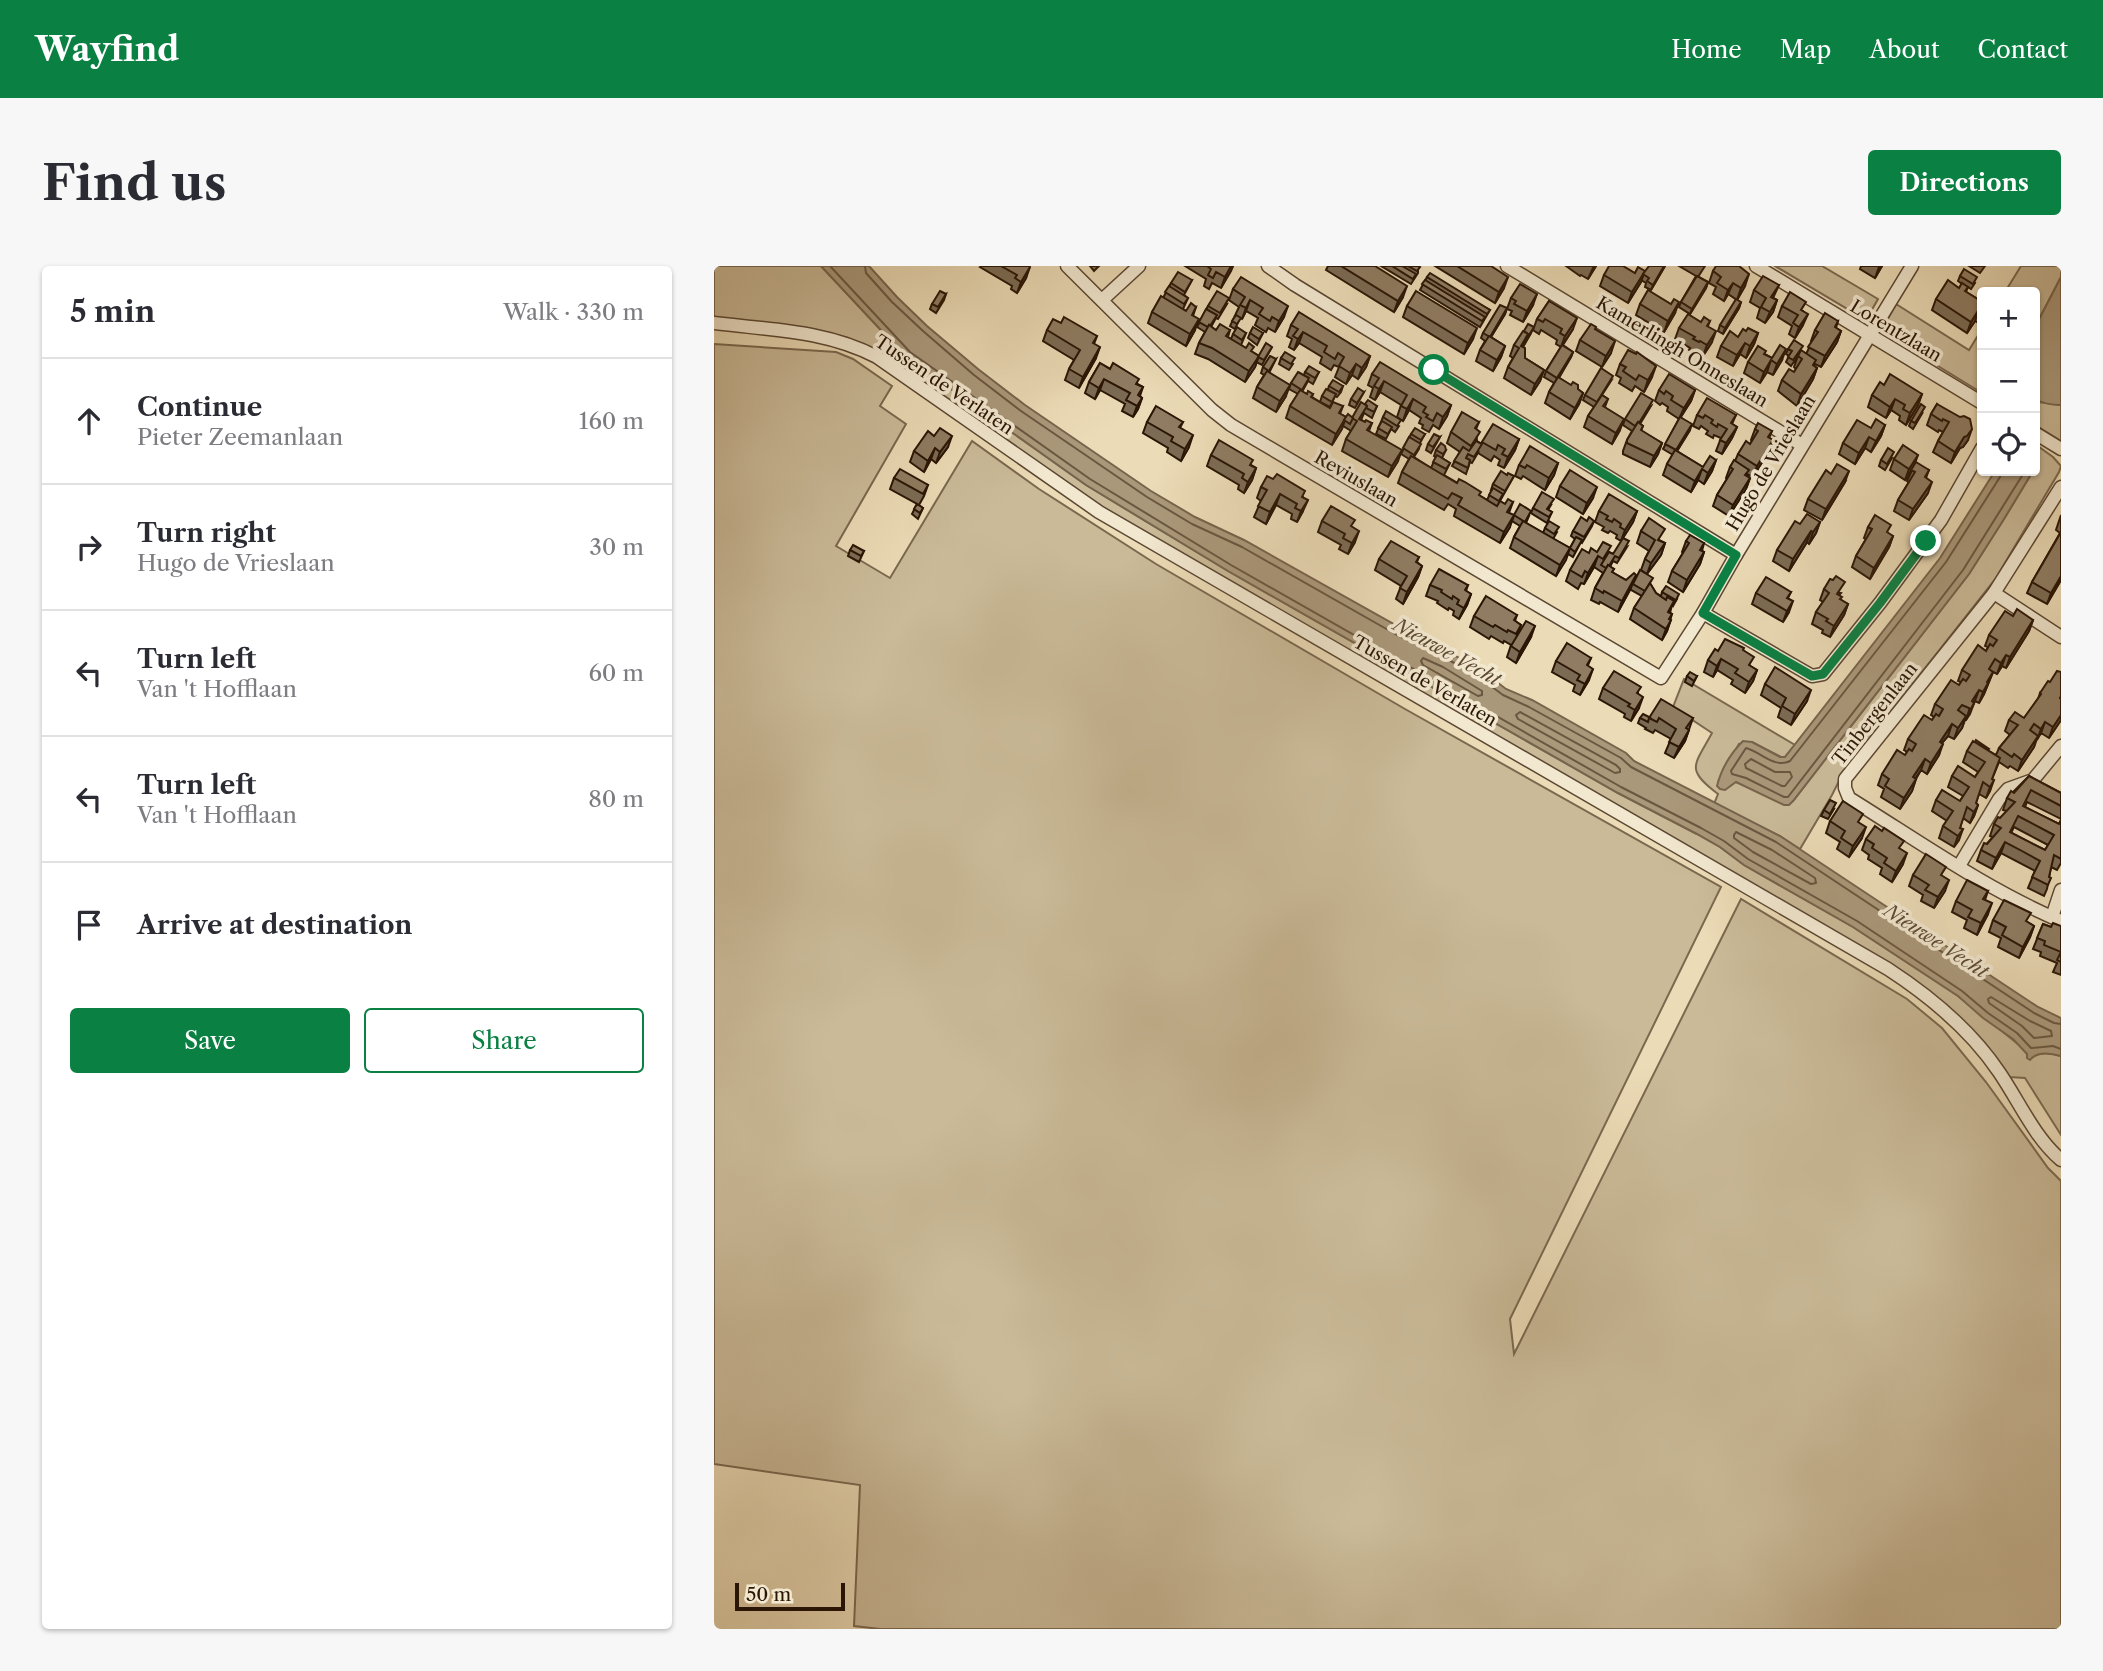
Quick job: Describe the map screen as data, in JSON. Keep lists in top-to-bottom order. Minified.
{"streets":{"street":["Lorentzlaan","Kamerlingh Onneslaan","Tussen de Verlaten","Hugo de Vrieslaan","Reviuslaan","Tinbergenlaan"]},"crossings":[["Lorentzlaan","Hugo de Vrieslaan"],["Kamerlingh Onneslaan","Hugo de Vrieslaan"],["Hugo de Vrieslaan","Reviuslaan"]],"water":["Nieuwe Vecht"],"scale_bar":"50 m","page":{"header":"Wayfind","nav":["Home","Map","About","Contact"],"buttons":["Directions",["Save","Share"]],"title":"Find us","heading":["5 min","Walk · 330 m"],"map_buttons":["+","−"],"list":[["Continue","Pieter Zeemanlaan","160 m"],["Turn right","Hugo de Vrieslaan","30 m"],["Turn left","Van 't Hofflaan","60 m"],["Turn left","Van 't Hofflaan","80 m"],"Arrive at destination"],"scale":"50 m"}}
